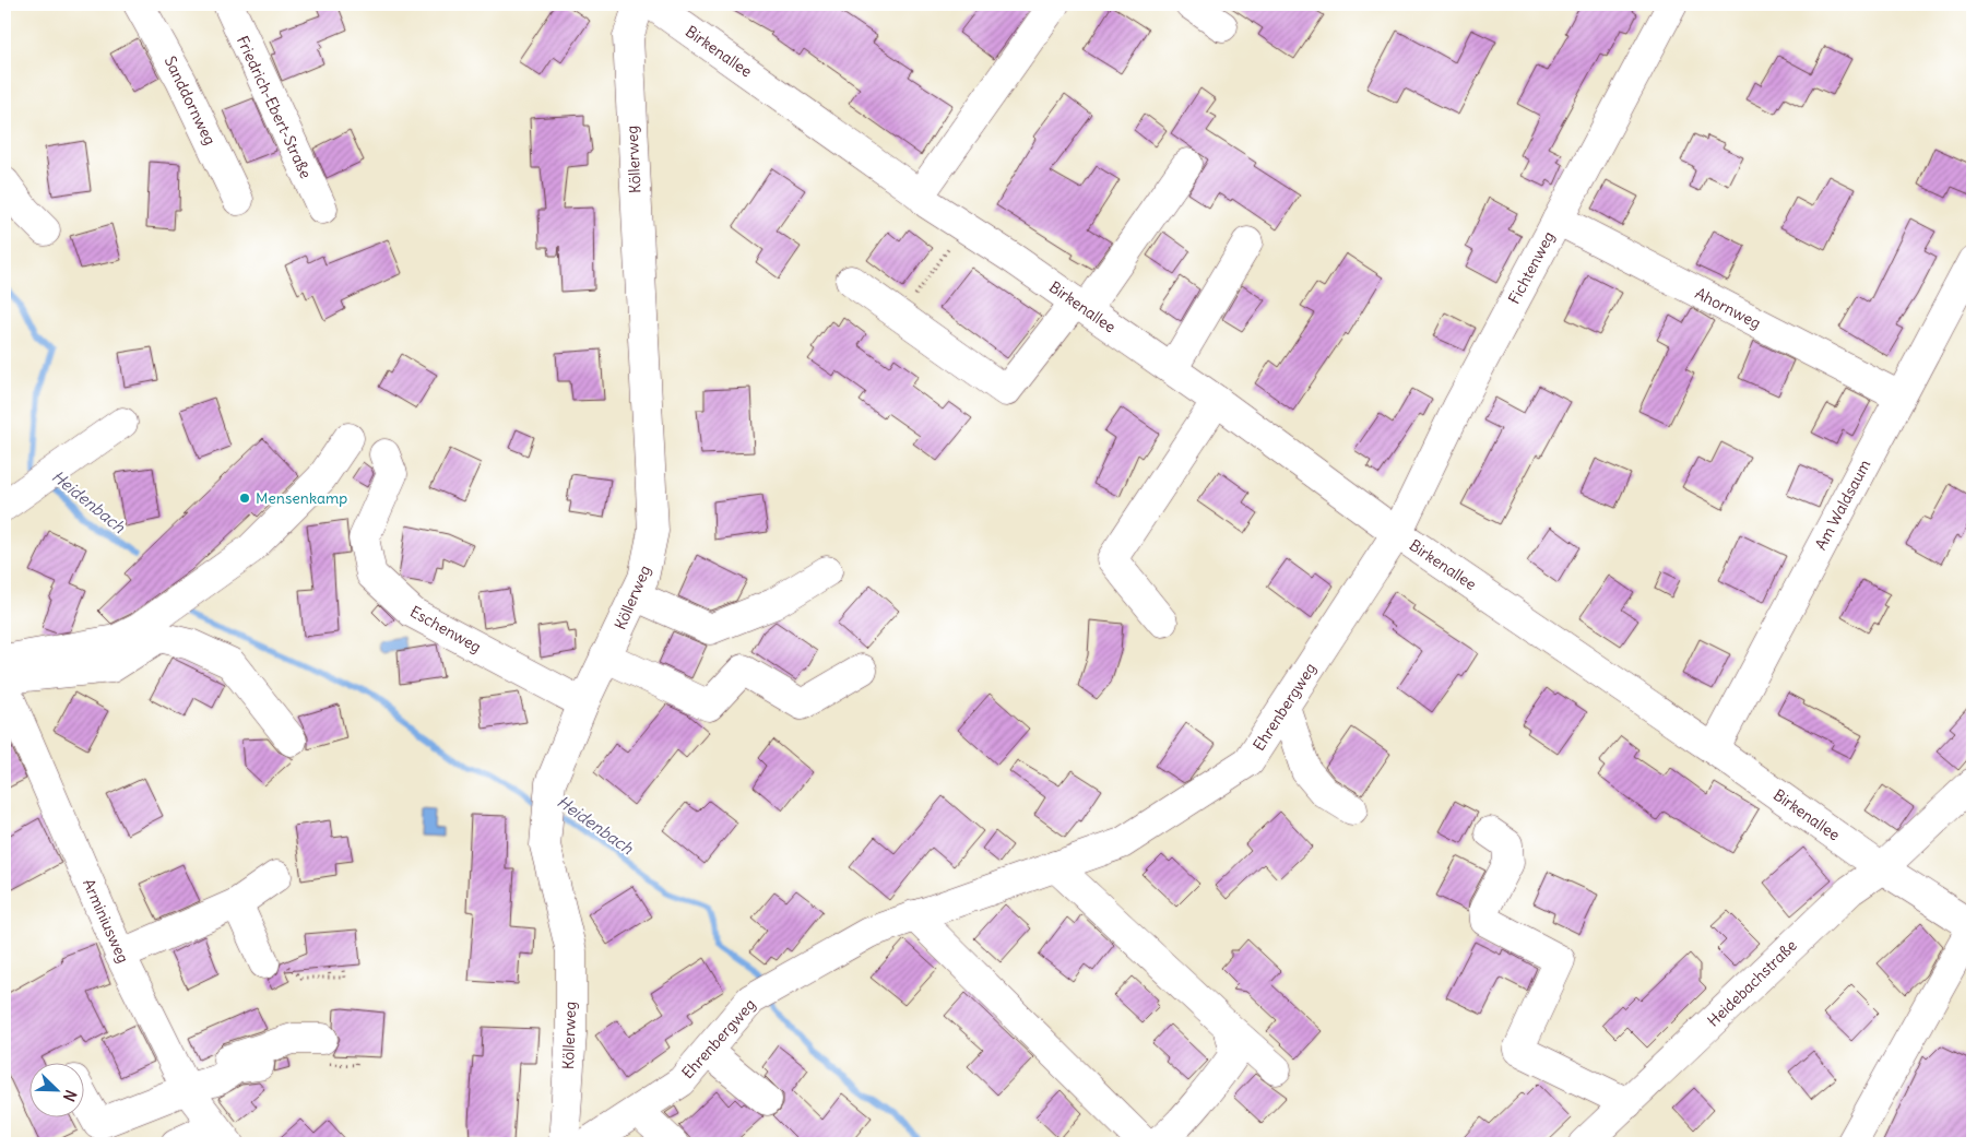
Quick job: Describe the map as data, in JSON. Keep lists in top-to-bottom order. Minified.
{"streets":{"street":["Birkenallee","Sanddornweg","Friedrich-Ebert-Straße","Köllerweg","Fichtenweg","Ahornweg","Am Waldsaum","Eschenweg","Ehrenbergweg","Arminiusweg","Heidebachstraße"]},"crossings":[["Birkenallee","Fichtenweg"],["Birkenallee","Am Waldsaum"],["Birkenallee","Ehrenbergweg"],["Birkenallee","Heidebachstraße"],["Köllerweg","Eschenweg"],["Fichtenweg","Ahornweg"],["Fichtenweg","Ehrenbergweg"],["Ahornweg","Am Waldsaum"]],"water":["Heidenbach"],"places":["Mensenkamp"],"north":"bottom right"}
